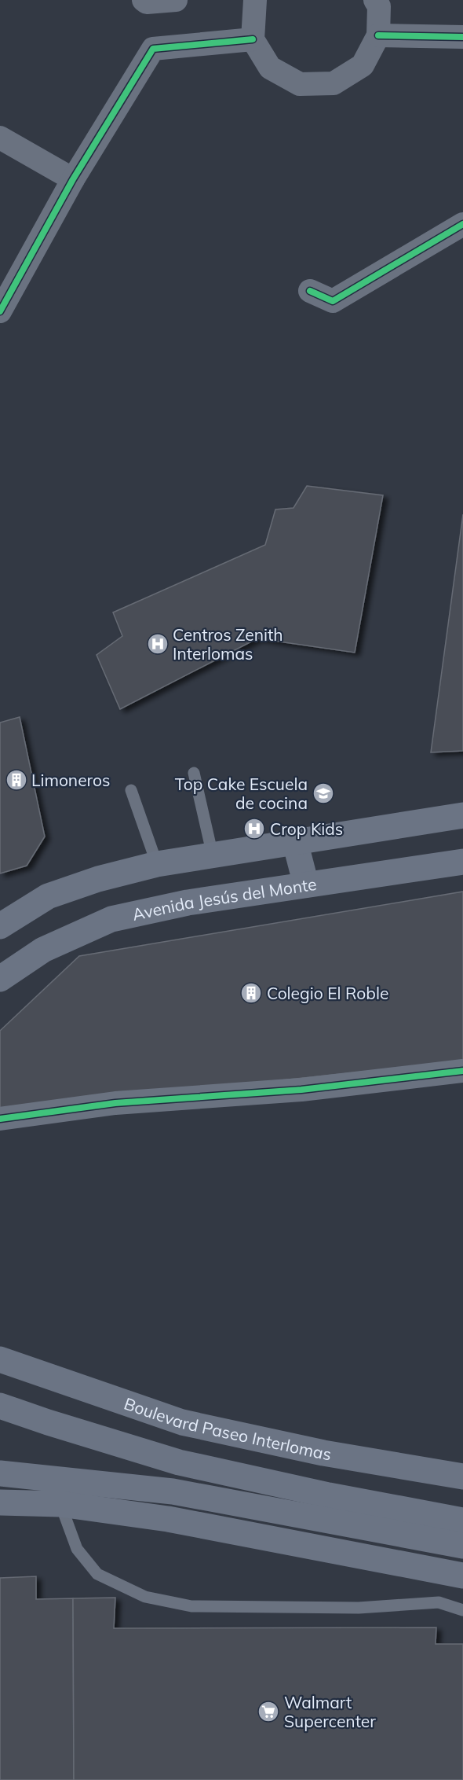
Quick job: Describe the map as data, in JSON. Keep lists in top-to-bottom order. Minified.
{"streets":{"main road":["Avenida Jesús del Monte","Boulevard Paseo Interlomas"]},"places":{"hospital":["Centros Zenith Interlomas","Crop Kids"],"building":["Limoneros","Colegio El Roble"],"school or university":["Top Cake Escuela de cocina"],"supermarket":["Walmart Supercenter"]}}
